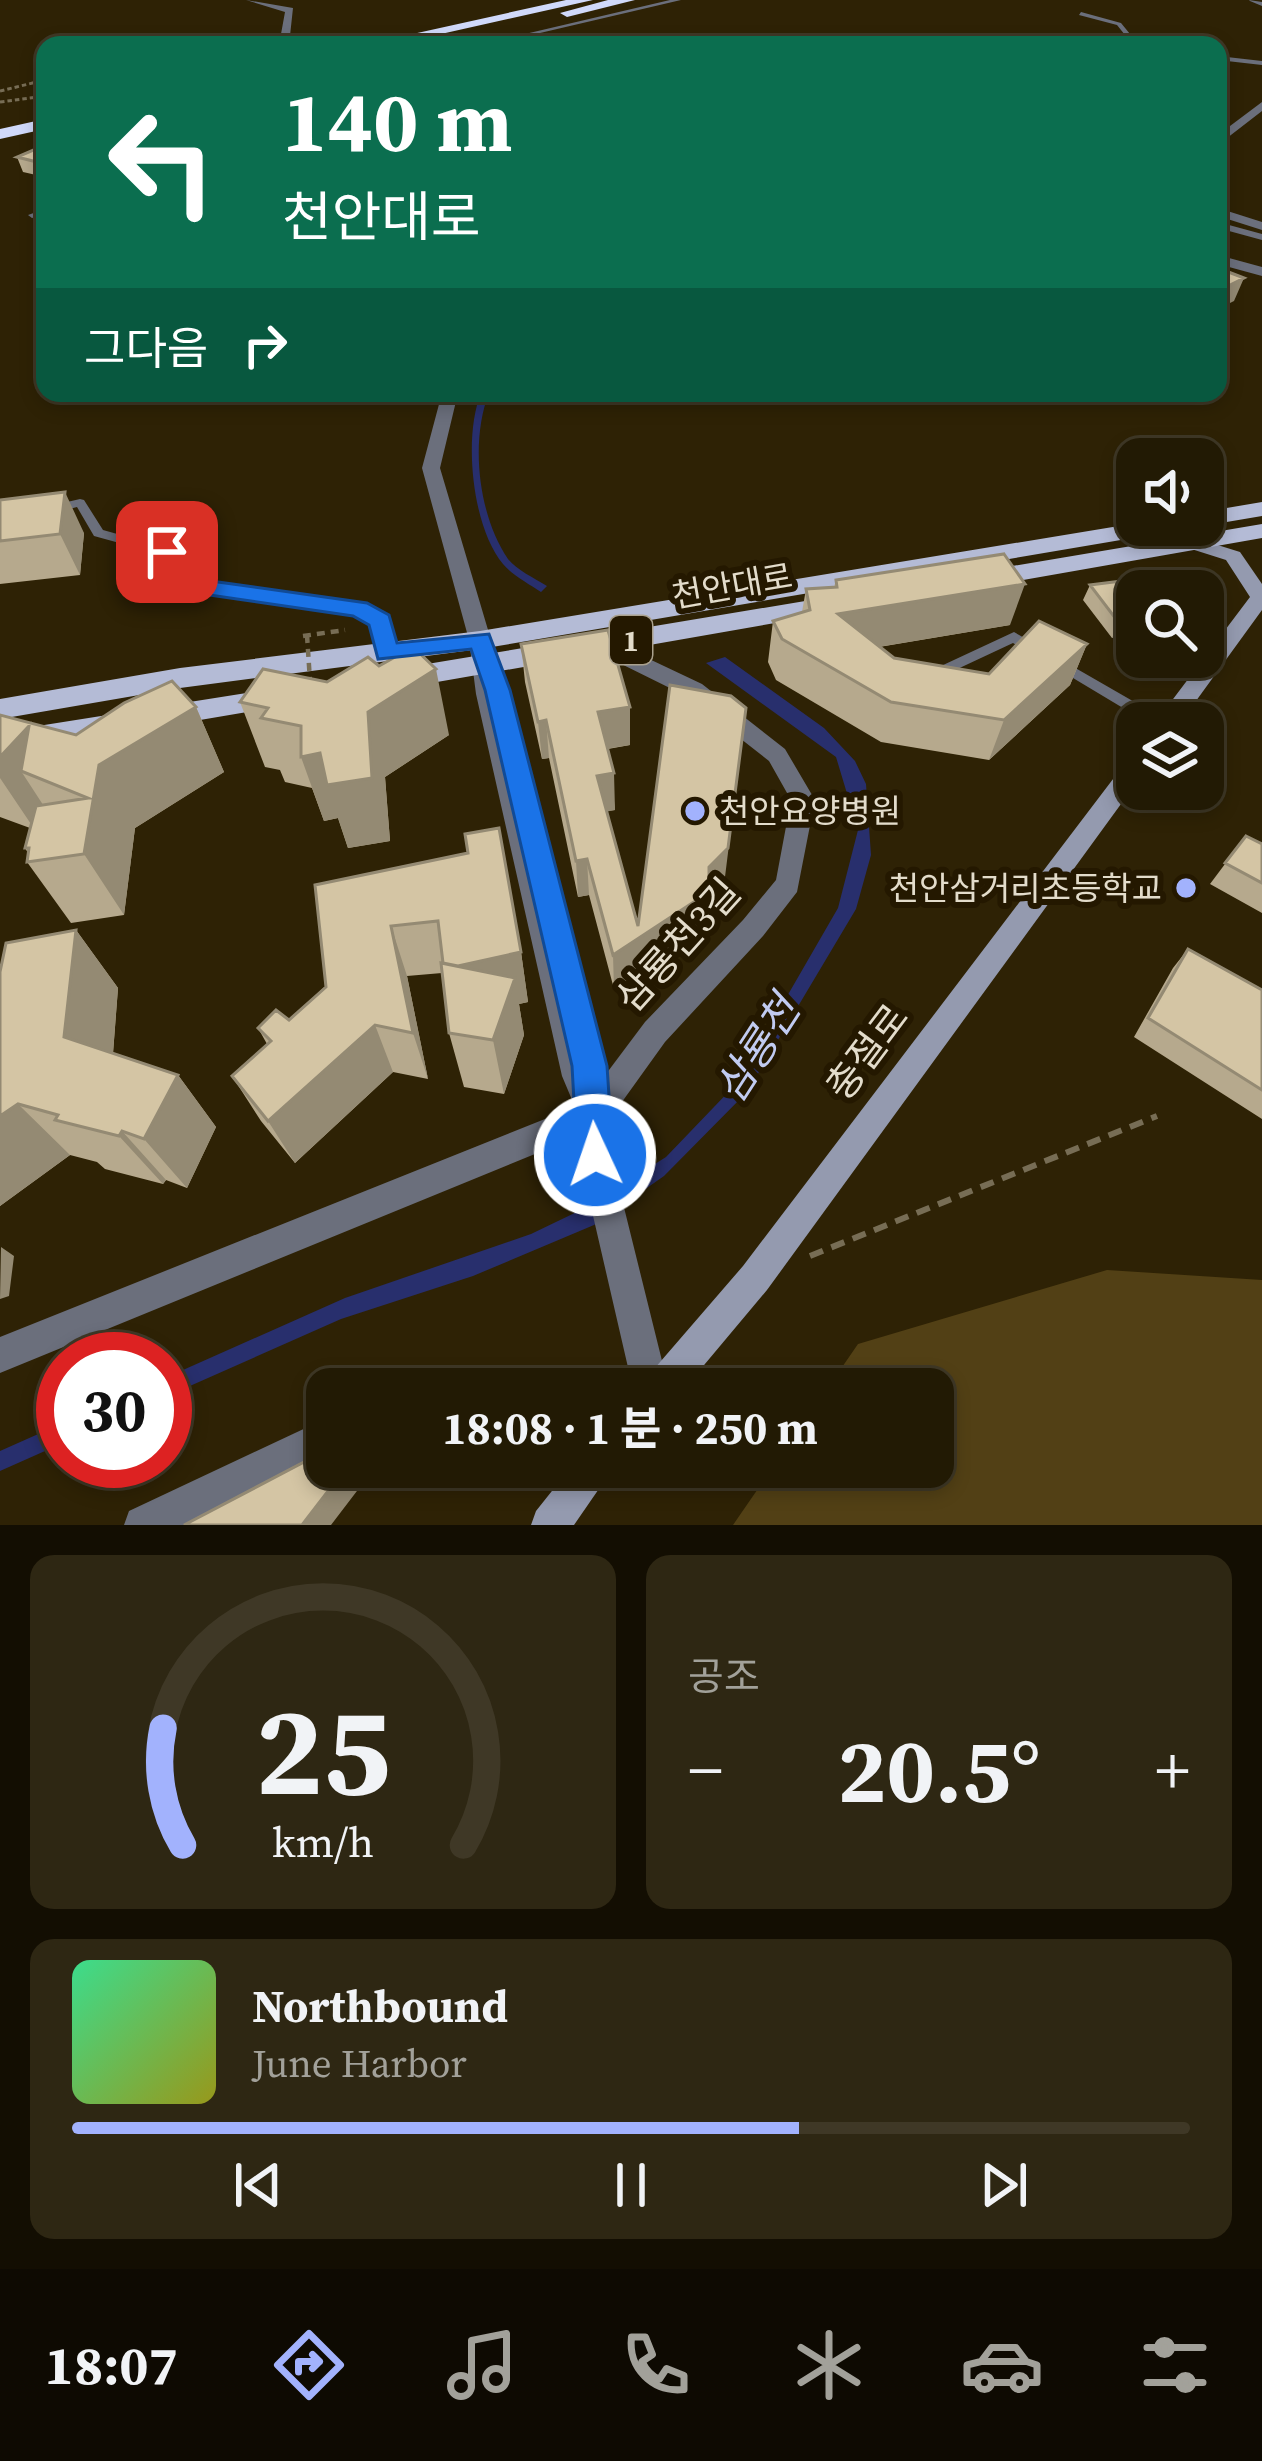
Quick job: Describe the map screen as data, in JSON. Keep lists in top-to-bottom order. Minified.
{"streets":{"main road":["천안대로","1"],"street":["삼룡천3길","충절로"]},"crossings":[["천안대로","삼룡천3길"]],"water":["삼룡천"],"places":["천안요양병원","천안삼거리초등학교"],"page":{"turn":["140 m","천안대로"],"then":"그다음","limit":"30","trip":"18:08 · 1 분 · 250 m","tile":"공조","heat":["−","20.5°","+"],"song":["Northbound","June Harbor"],"tabs":"18:07","gauge":["25","km/h"]}}
